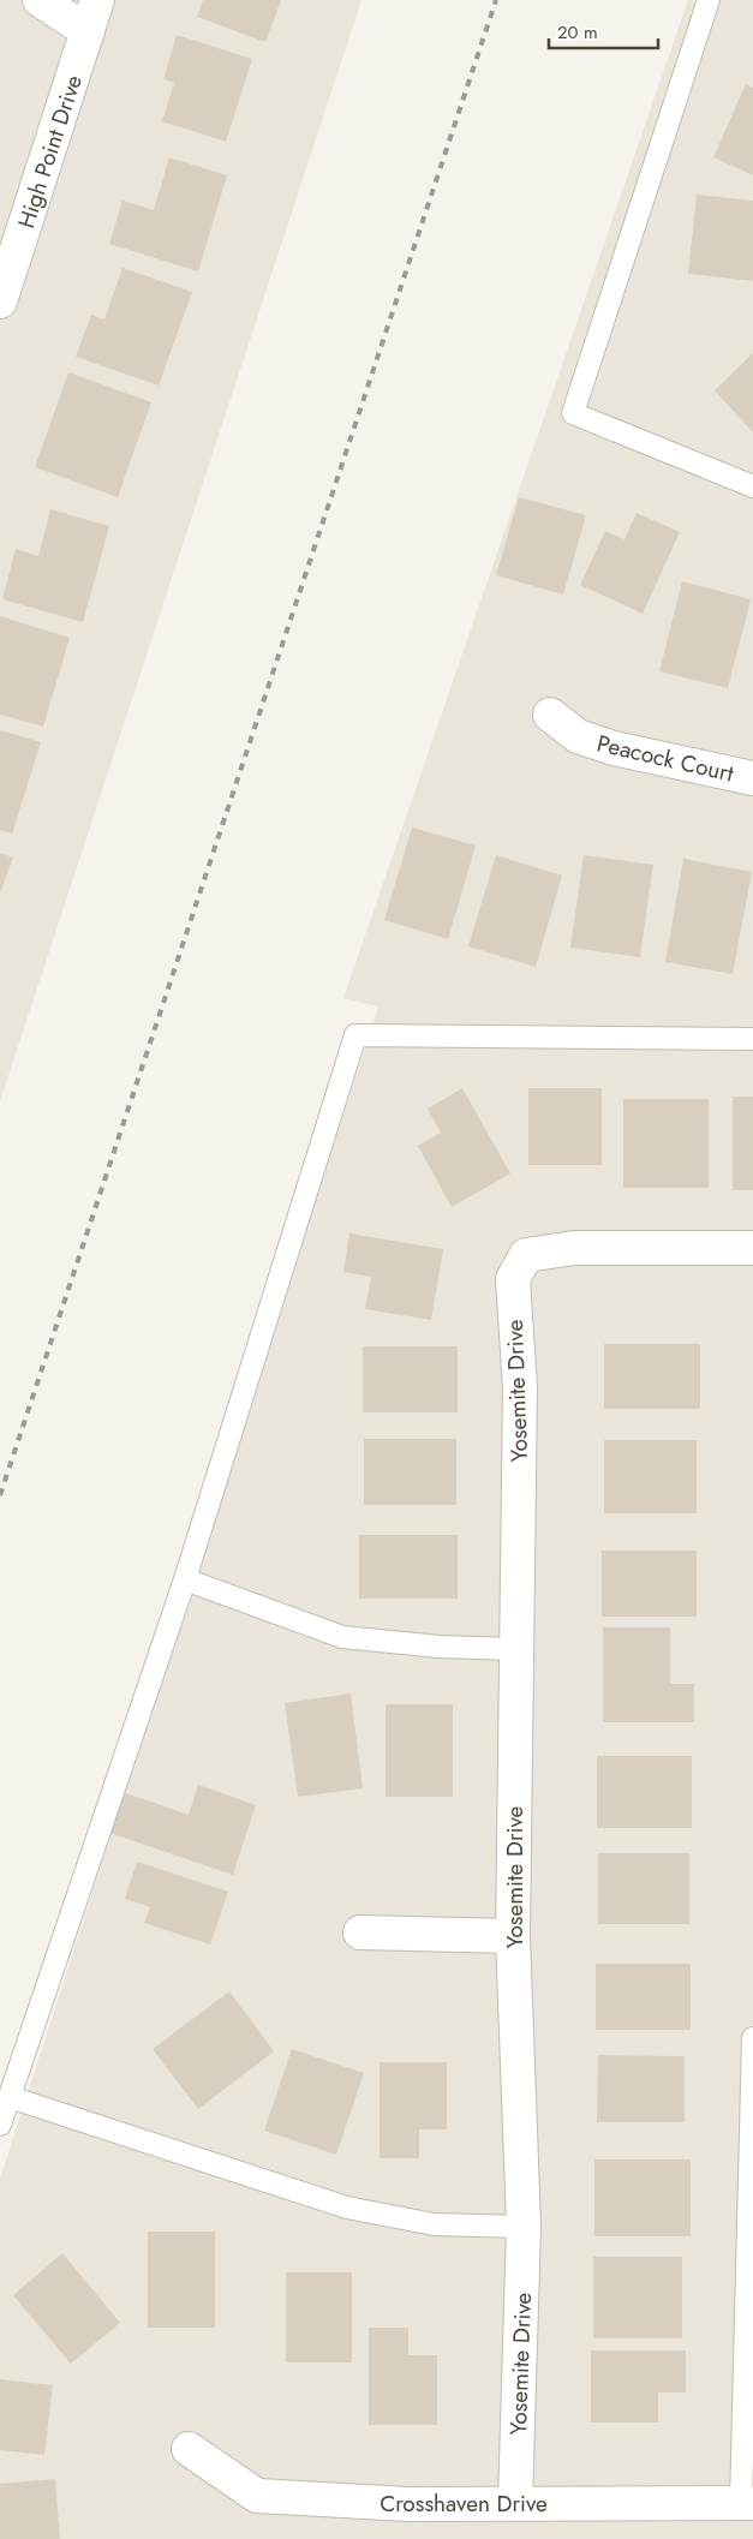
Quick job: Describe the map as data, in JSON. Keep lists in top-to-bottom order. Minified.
{"streets":{"street":["High Point Drive","Peacock Court","Yosemite Drive","Crosshaven Drive"]},"crossings":[["Yosemite Drive","Crosshaven Drive"]],"scale_bar":"20 m"}
